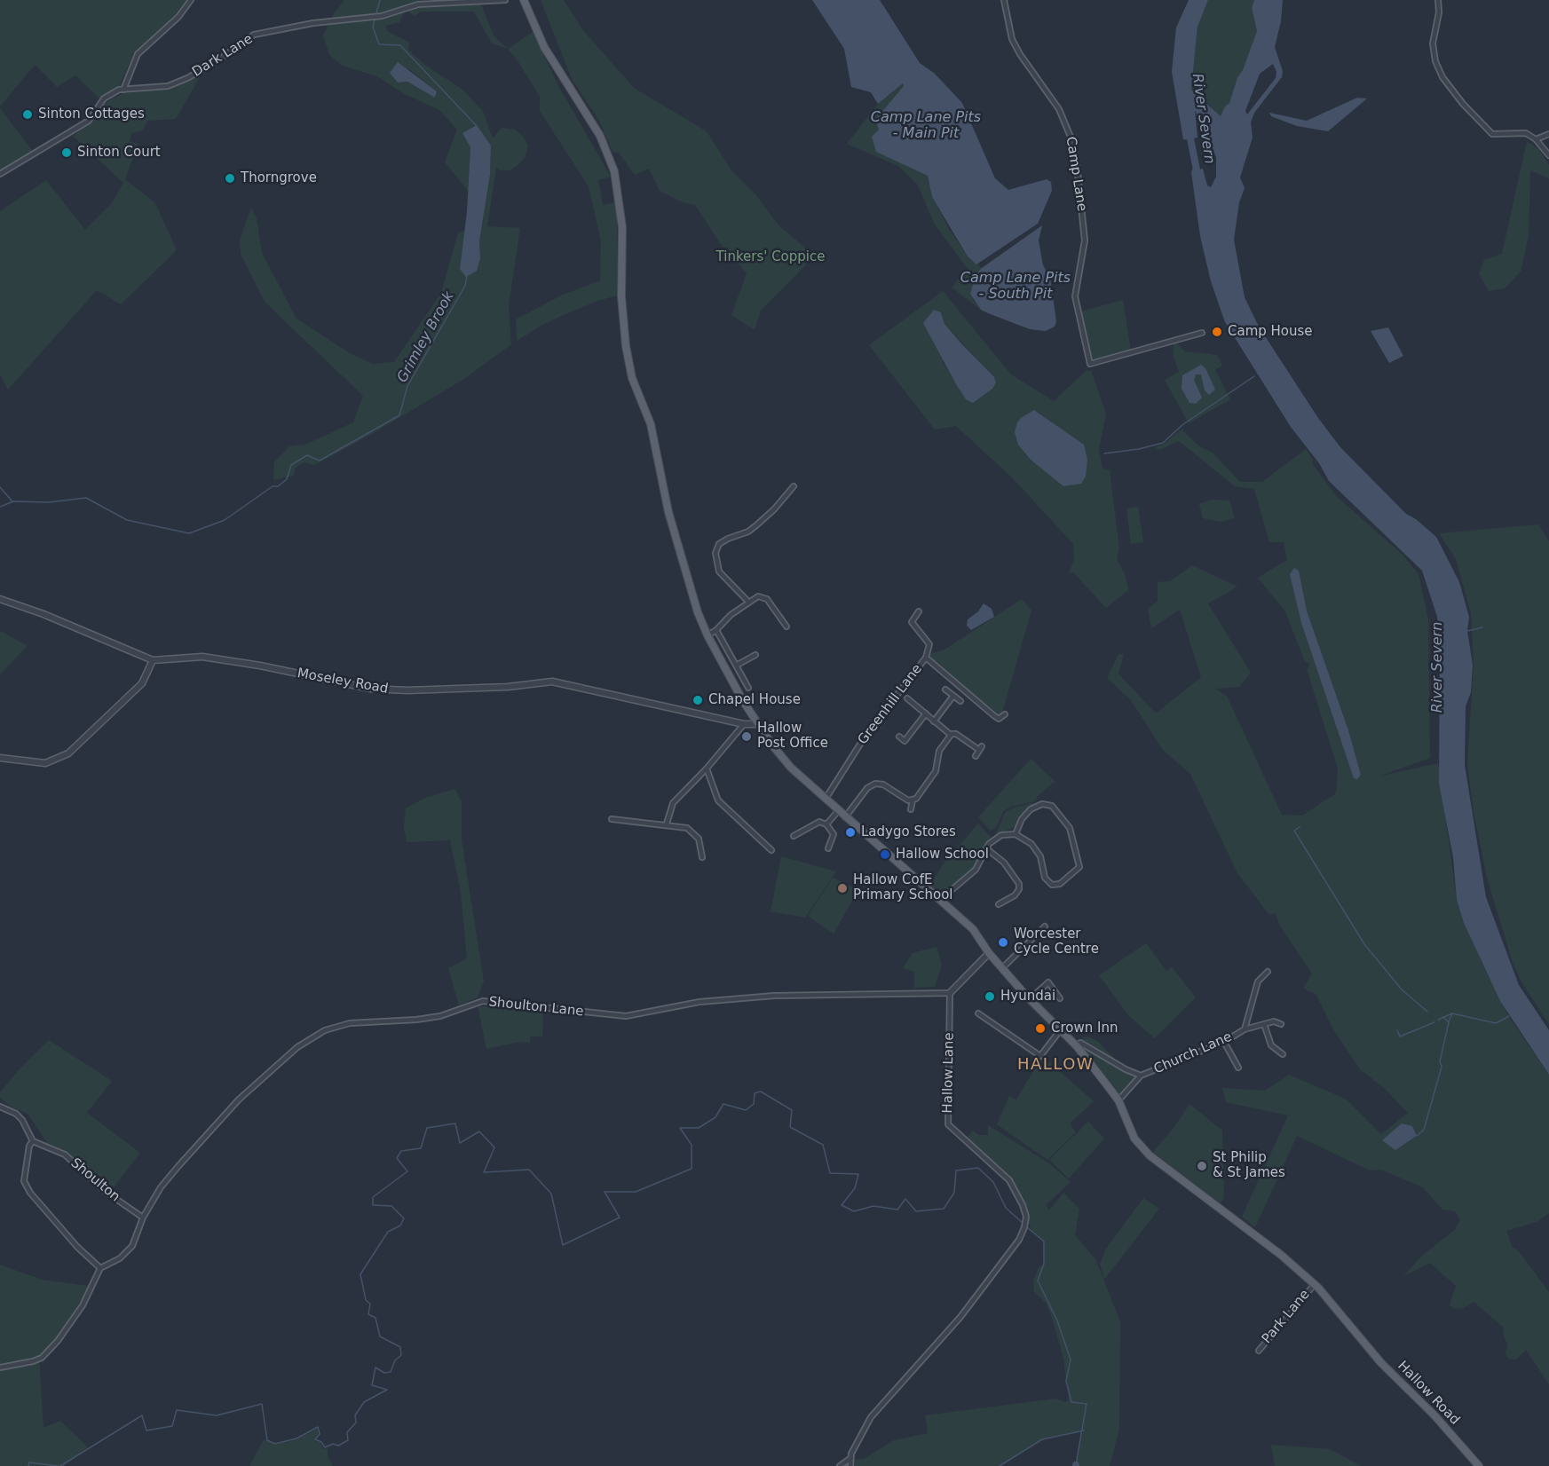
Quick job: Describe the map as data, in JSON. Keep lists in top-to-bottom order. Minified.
{"streets":{"main road":["Hallow Road"],"street":["Dark Lane","Camp Lane","Moseley Road","Greenhill Lane","Shoulton Lane","Church Lane","Hallow Lane","Shoulton","Park Lane"]},"crossings":[["Moseley Road","Hallow Road"],["Greenhill Lane","Hallow Road"],["Shoulton Lane","Hallow Lane"],["Shoulton Lane","Shoulton"],["Church Lane","Hallow Road"],["Park Lane","Hallow Road"]],"districts":["HALLOW"],"water":["Camp Lane Pits - Main Pit","River Severn","Camp Lane Pits - South Pit","Grimley Brook"],"parks":["Tinkers' Coppice"],"places":["Sinton Cottages","Sinton Court","Thorngrove","Camp House","Chapel House","Hallow Post Office","Ladygo Stores","Hallow School","Hallow CofE Primary School","Worcester Cycle Centre","Hyundai","Crown Inn","St Philip & St James"]}
